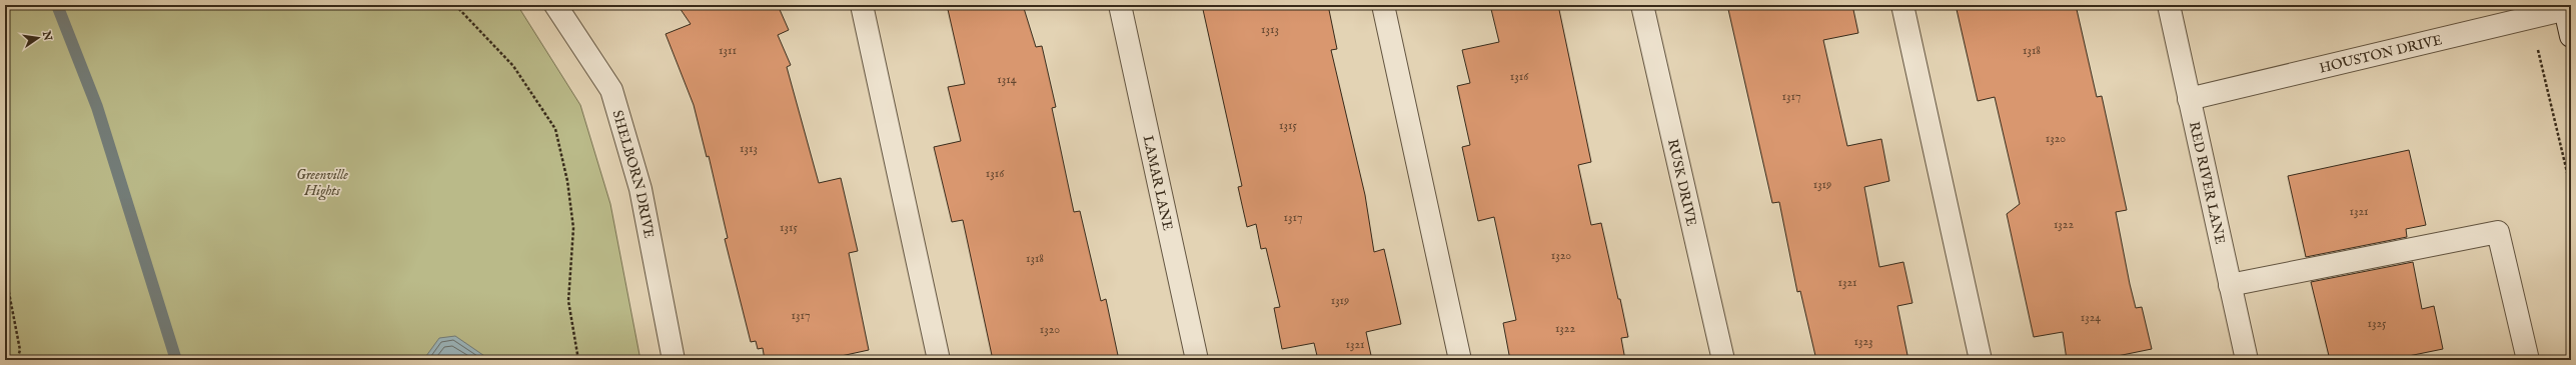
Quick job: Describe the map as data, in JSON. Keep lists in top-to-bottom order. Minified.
{"streets":{"street":["HOUSTON DRIVE","SHELBORN DRIVE","LAMAR LANE","RUSK DRIVE","RED RIVER LANE"]},"crossings":[["HOUSTON DRIVE","RED RIVER LANE"]],"parks":["Greenville Hights"],"house_numbers":["1313","1311","1318","1316","1314","1317","1315","1320","1313","1316","1319","1321","1317","1322","1315","1320","1318","1321","1319","1317","1324","1325","1322","1320","1323","1321"],"north":"right"}
